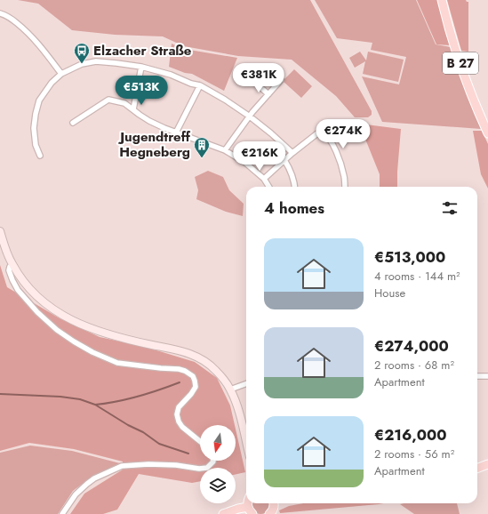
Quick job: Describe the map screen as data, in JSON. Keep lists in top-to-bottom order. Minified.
{"streets":{"main road":["B 27"]},"places":{"bus stop":["Elzacher Straße"],"building":["Jugendtreff Hegneberg"]},"north":"bottom","page":{"price":["€381K","€513K","€274K","€216K"],"heading":"4 homes","list":[{"name":"€513,000","note":"4 rooms · 144 m² · House"},{"name":"€274,000","note":"2 rooms · 68 m² · Apartment"},{"name":"€216,000","note":"2 rooms · 56 m² · Apartment"}]}}
